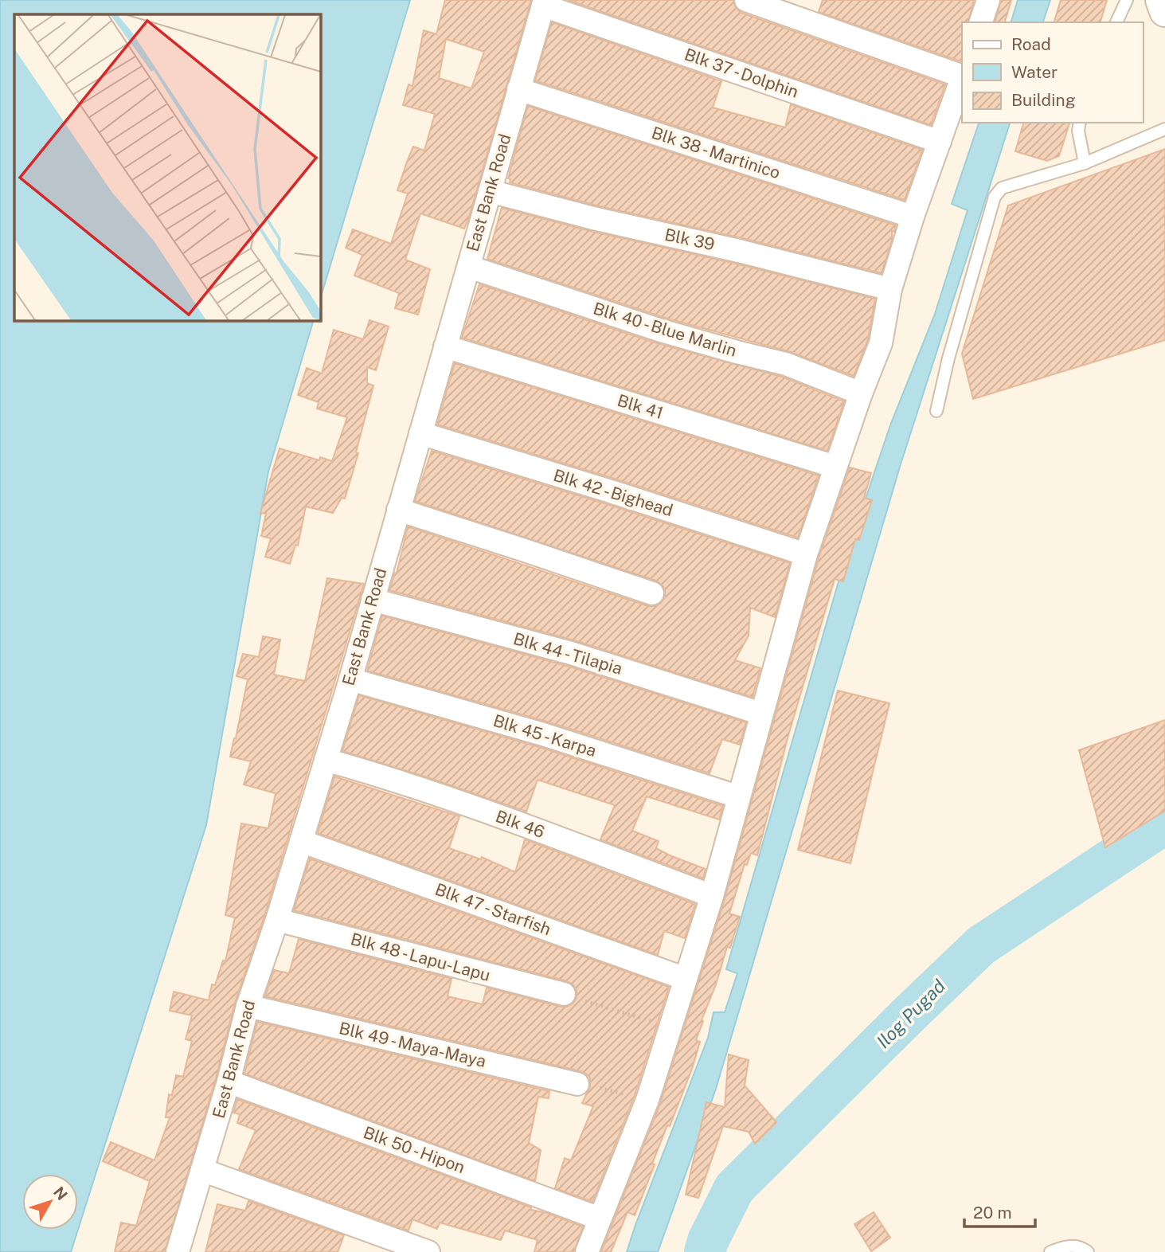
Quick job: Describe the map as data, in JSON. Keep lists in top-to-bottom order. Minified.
{"streets":{"street":["Blk 37 - Dolphin","Blk 38 - Martinico","East Bank Road","Blk 39","Blk 40 - Blue Marlin","Blk 41","Blk 42 - Bighead","Blk 44 - Tilapia","Blk 45 - Karpa","Blk 46","Blk 47 - Starfish","Blk 48 - Lapu-Lapu","Blk 49 - Maya-Maya","Blk 50 - Hipon"]},"crossings":[["Blk 37 - Dolphin","East Bank Road"],["Blk 38 - Martinico","East Bank Road"],["East Bank Road","Blk 39"],["East Bank Road","Blk 40 - Blue Marlin"],["East Bank Road","Blk 41"],["East Bank Road","Blk 42 - Bighead"],["East Bank Road","Blk 44 - Tilapia"],["East Bank Road","Blk 45 - Karpa"],["East Bank Road","Blk 46"],["East Bank Road","Blk 47 - Starfish"],["East Bank Road","Blk 48 - Lapu-Lapu"],["East Bank Road","Blk 49 - Maya-Maya"],["East Bank Road","Blk 50 - Hipon"]],"water":["Ilog Pugad"],"legend":["Road","Water","Building"],"scale_bar":"20 m","north":"top right"}
